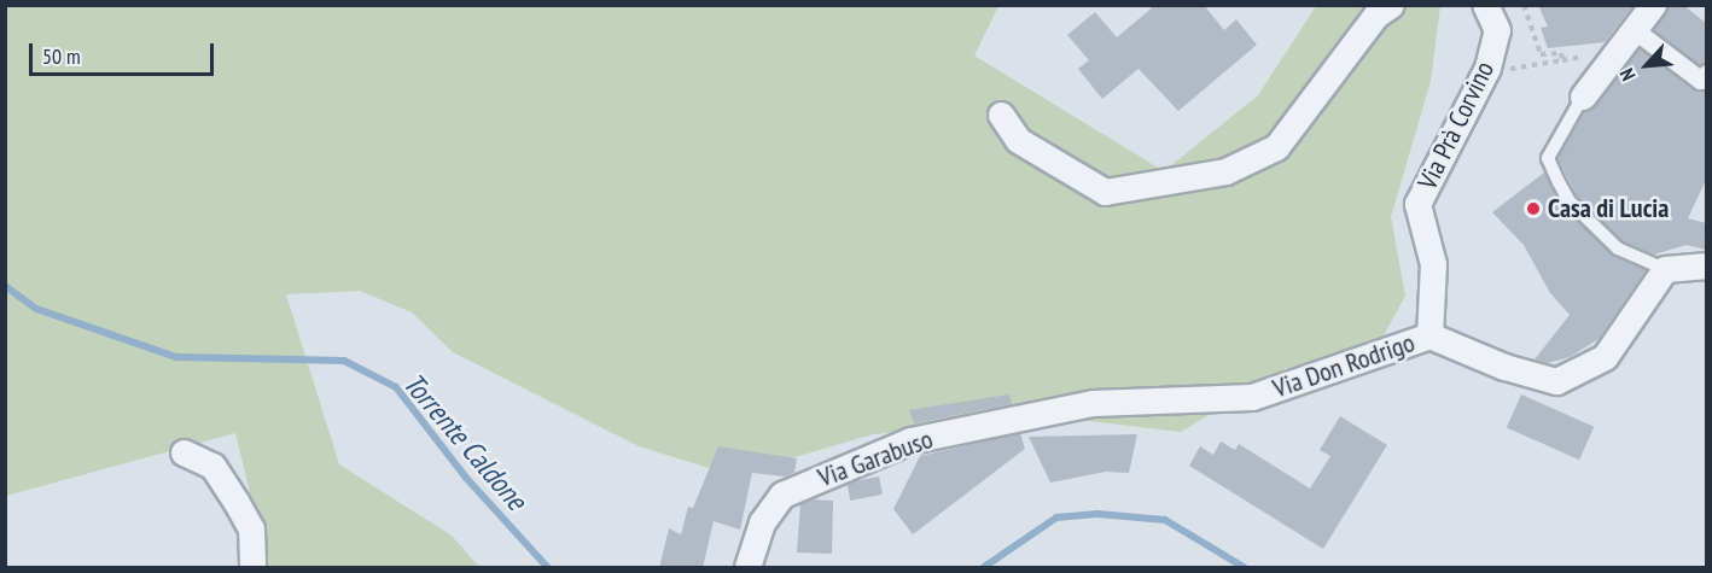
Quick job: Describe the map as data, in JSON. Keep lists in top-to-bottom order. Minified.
{"streets":{"street":["Via Prà Corvino","Via Don Rodrigo","Via Garabuso"]},"crossings":[["Via Prà Corvino","Via Don Rodrigo"],["Via Don Rodrigo","Via Garabuso"]],"water":["Torrente Caldone"],"places":["Casa di Lucia"],"scale_bar":"50 m","north":"bottom left"}
